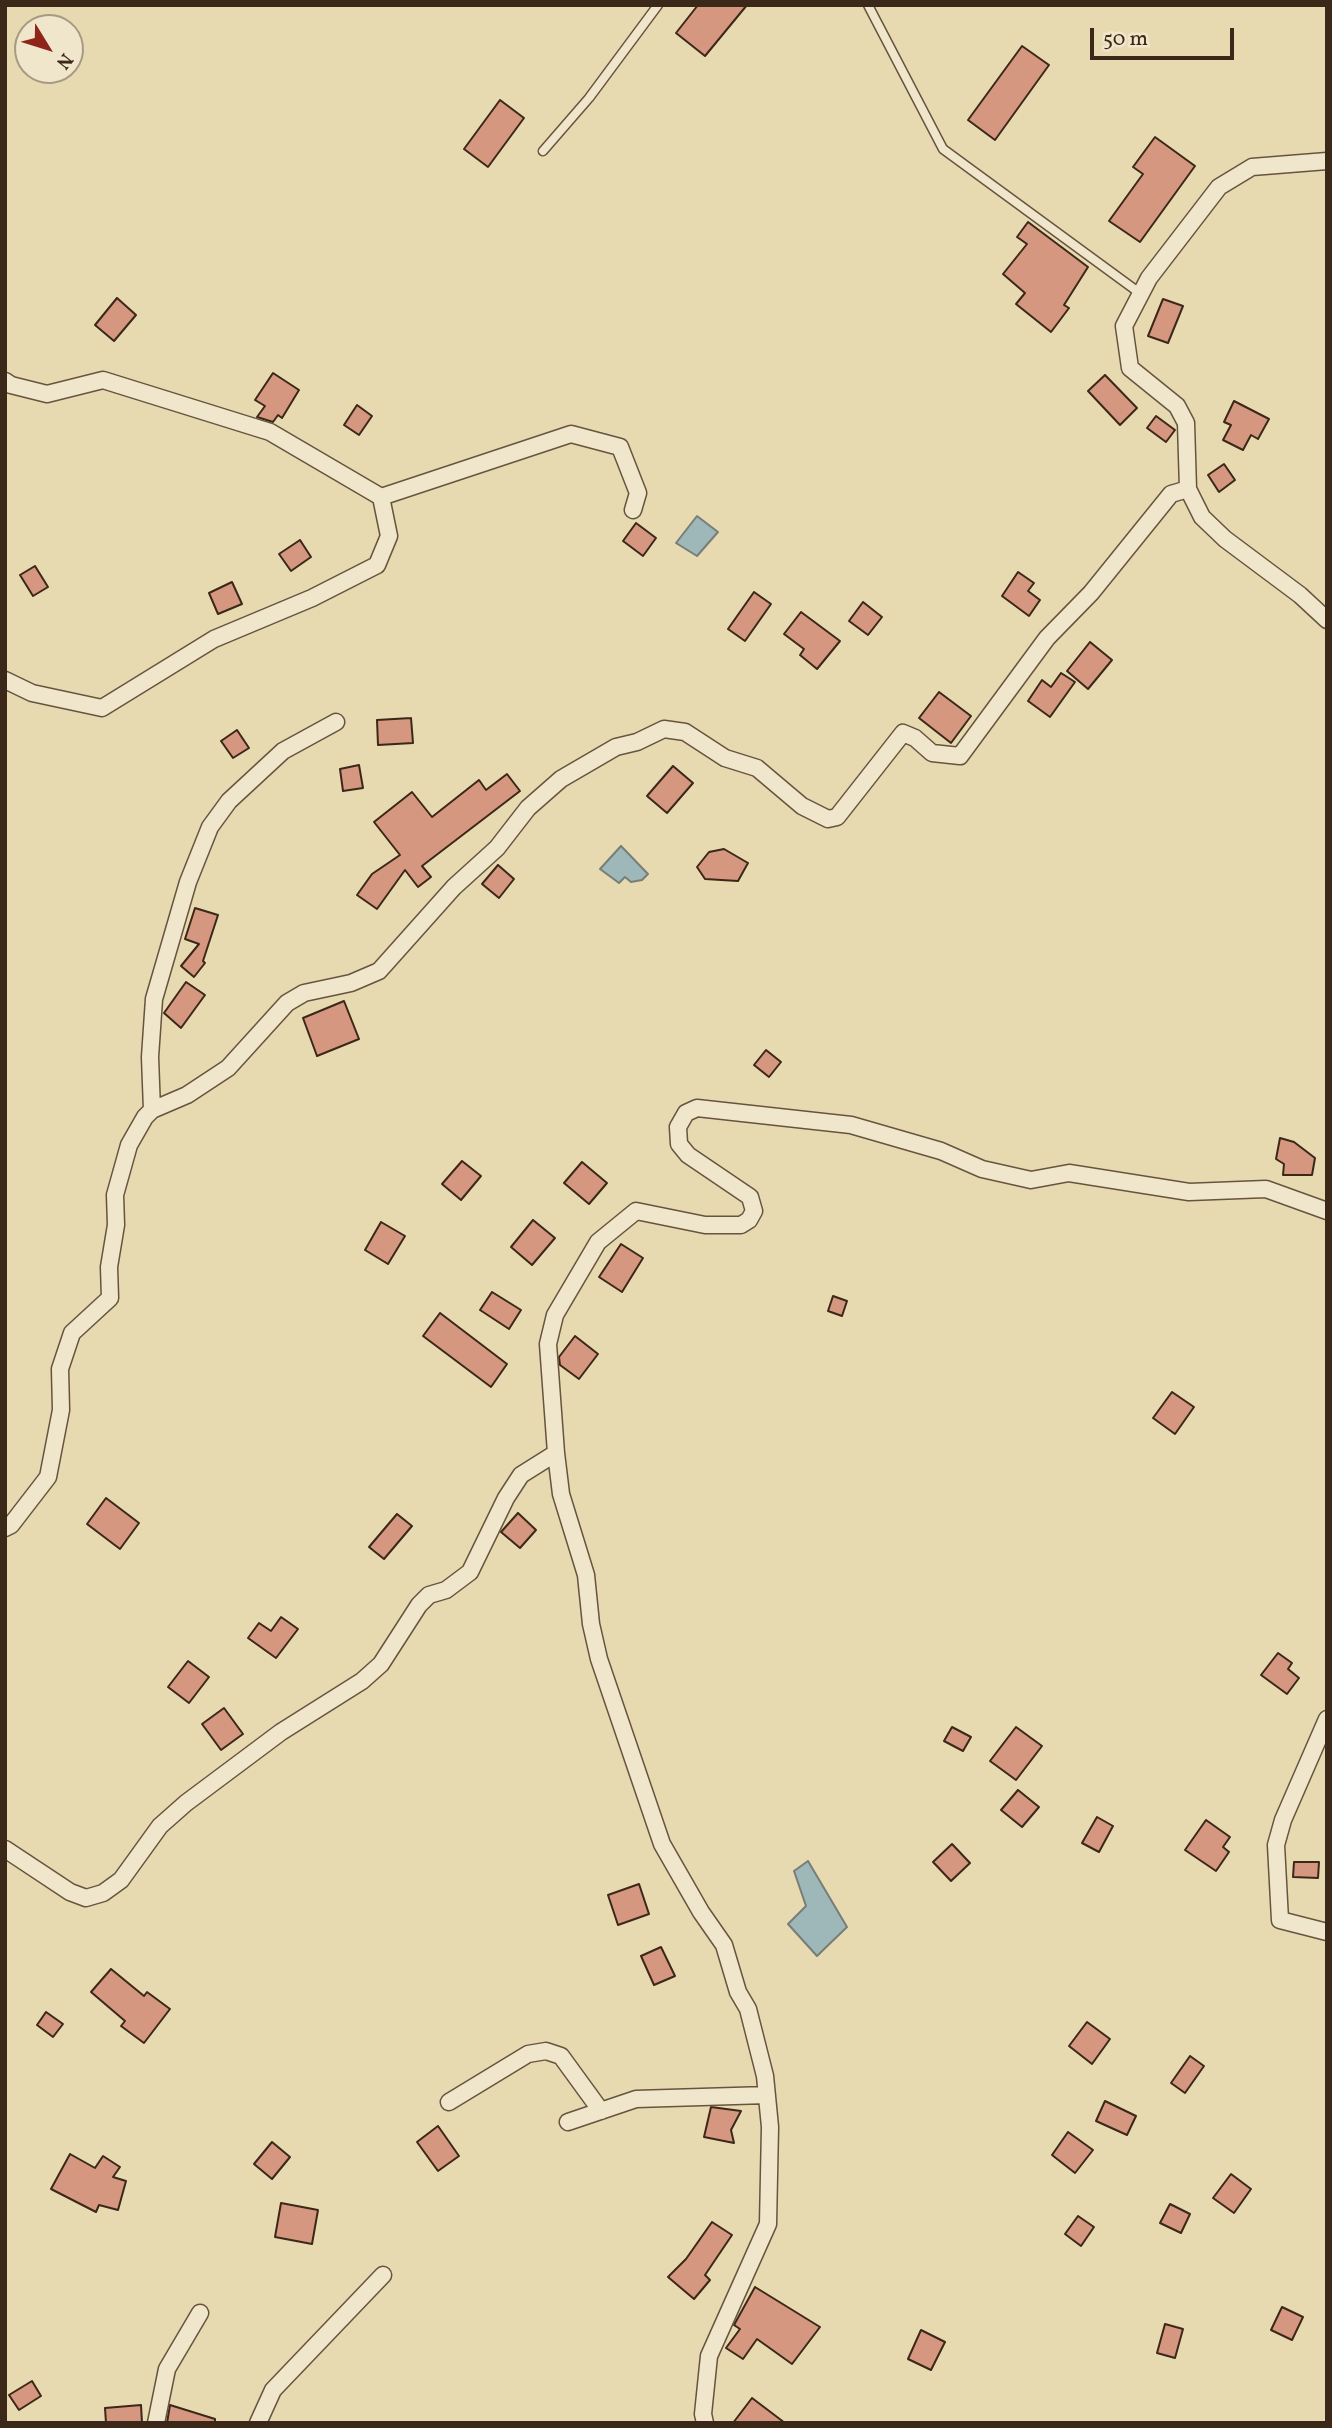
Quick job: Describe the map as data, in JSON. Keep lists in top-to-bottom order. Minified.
{"scale_bar":"50 m","north":"bottom right"}
